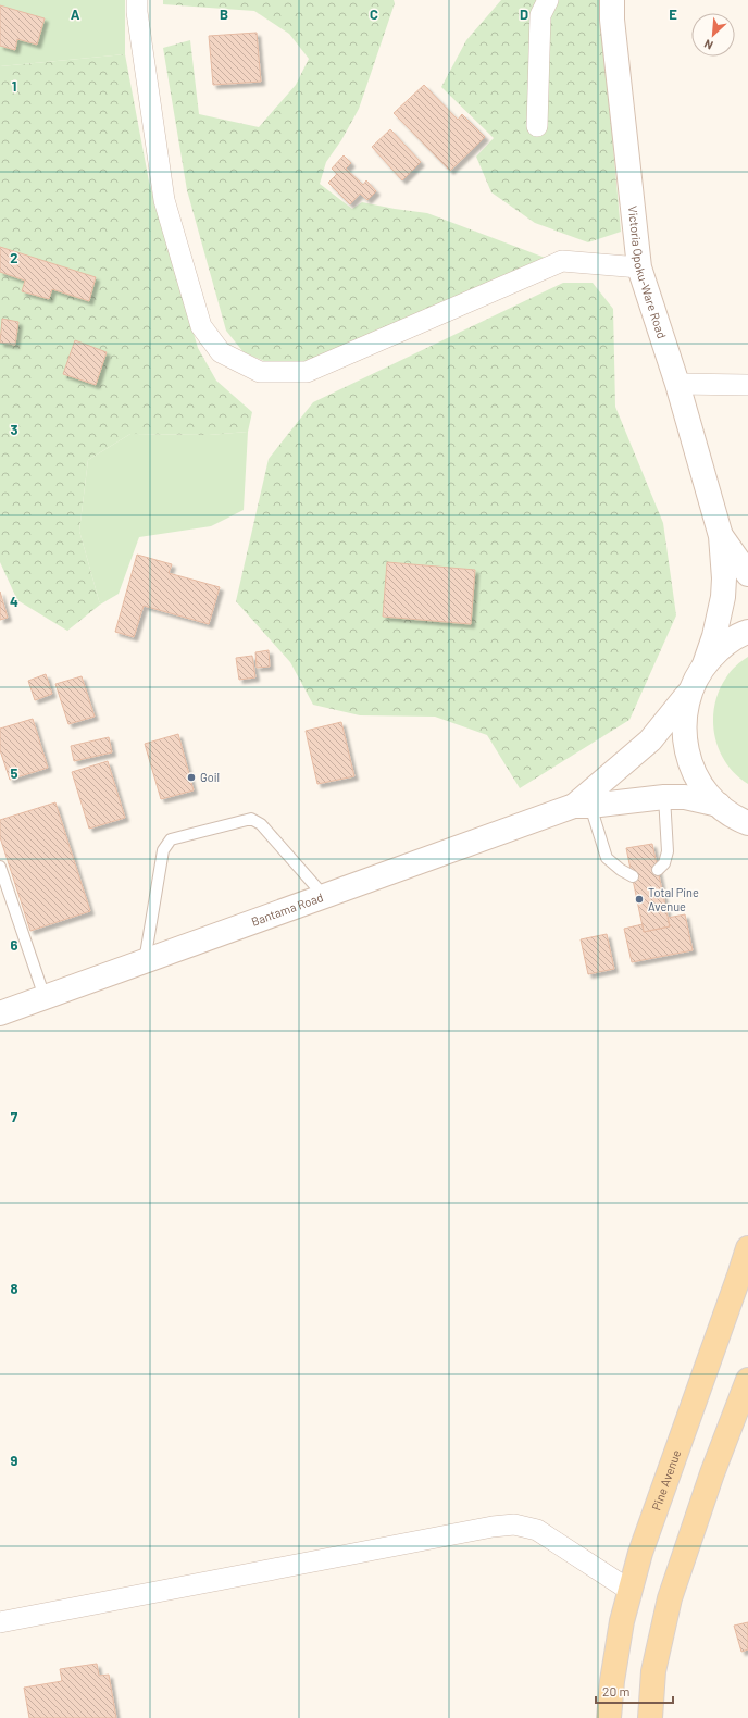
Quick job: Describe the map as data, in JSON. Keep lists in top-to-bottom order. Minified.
{"streets":{"main road":["Victoria Opoku-Ware Road","Bantama Road","Pine Avenue"]},"places":["Goil","Total Pine Avenue"],"scale_bar":"20 m","north":"bottom left","grid":{"columns":["A","B","C","D","E"],"rows":["1","2","3","4","5","6","7","8","9"]}}
